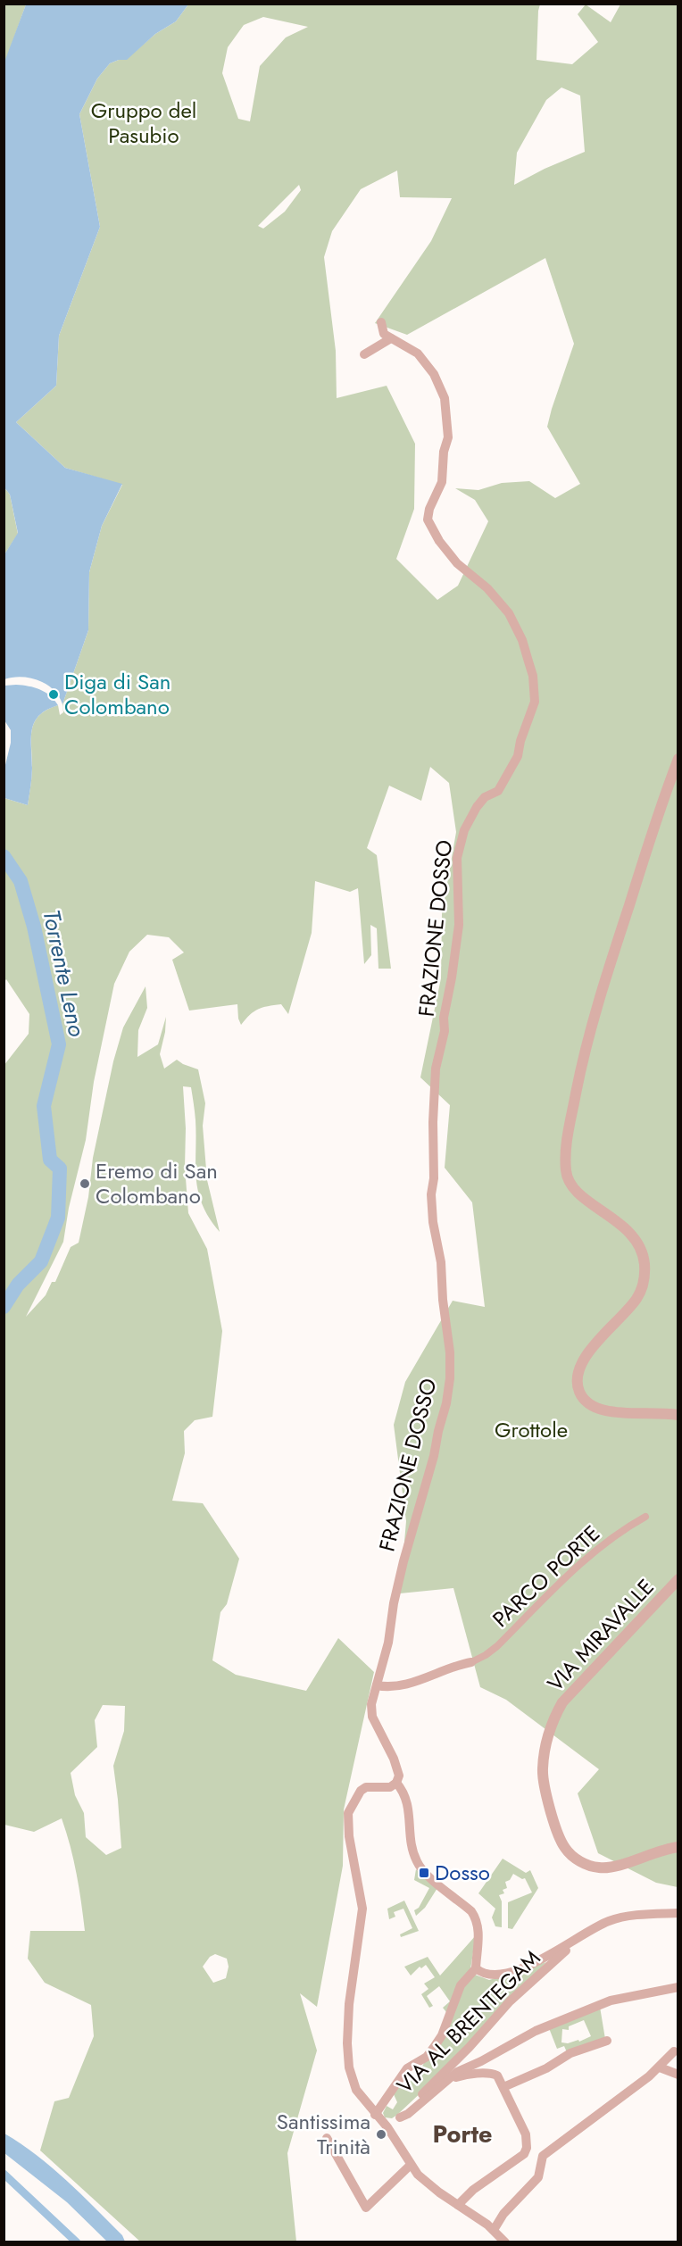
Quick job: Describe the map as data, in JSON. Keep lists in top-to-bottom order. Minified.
{"streets":{"street":["FRAZIONE DOSSO","PARCO PORTE","VIA MIRAVALLE","VIA AL BRENTEGAM"]},"districts":["Porte"],"water":["Torrente Leno"],"parks":["Gruppo del Pasubio","Grottole"],"places":{"other":["Diga di San Colombano","Eremo di San Colombano","Santissima Trinità"],"transit":["Dosso"]}}
